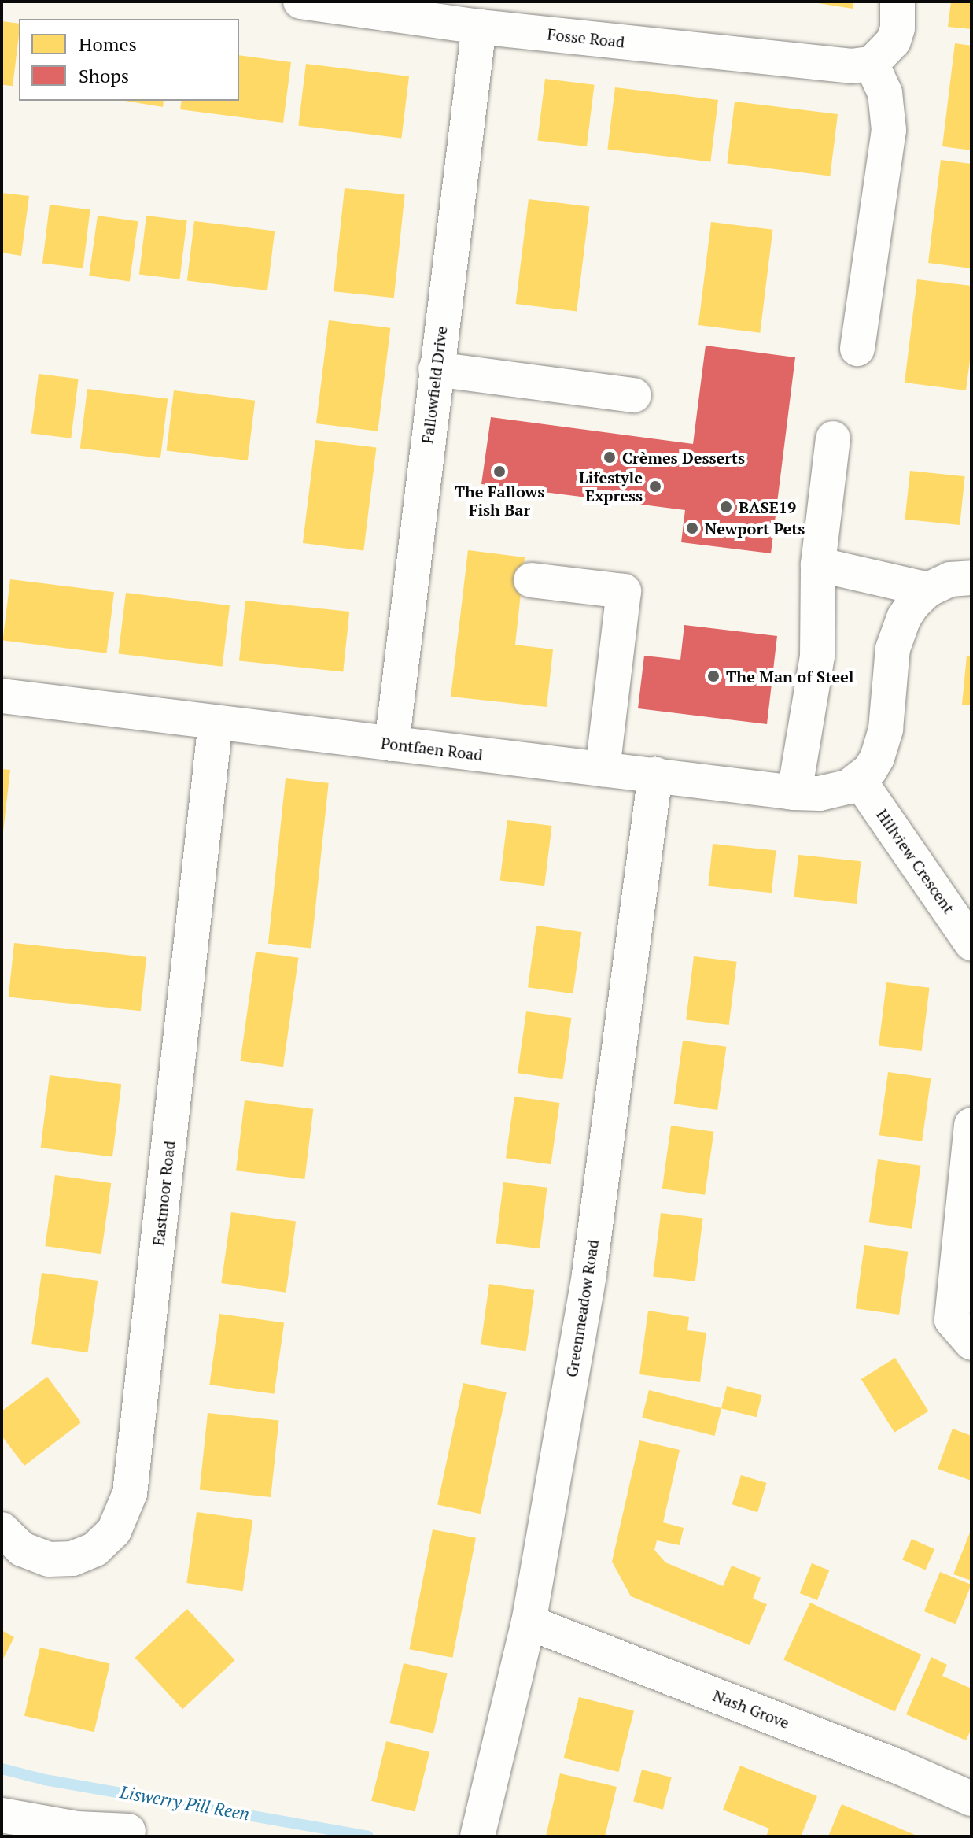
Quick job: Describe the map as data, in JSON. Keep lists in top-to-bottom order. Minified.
{"streets":{"street":["Fosse Road","Fallowfield Drive","Pontfaen Road","Hillview Crescent","Eastmoor Road","Greenmeadow Road","Nash Grove"]},"crossings":[["Fosse Road","Fallowfield Drive"],["Fallowfield Drive","Pontfaen Road"],["Pontfaen Road","Hillview Crescent"],["Pontfaen Road","Eastmoor Road"],["Pontfaen Road","Greenmeadow Road"],["Greenmeadow Road","Nash Grove"]],"water":["Liswerry Pill Reen"],"places":["Crèmes Desserts","The Fallows Fish Bar","Lifestyle Express","BASE19","Newport Pets","The Man of Steel"],"legend":["Homes","Shops"]}
